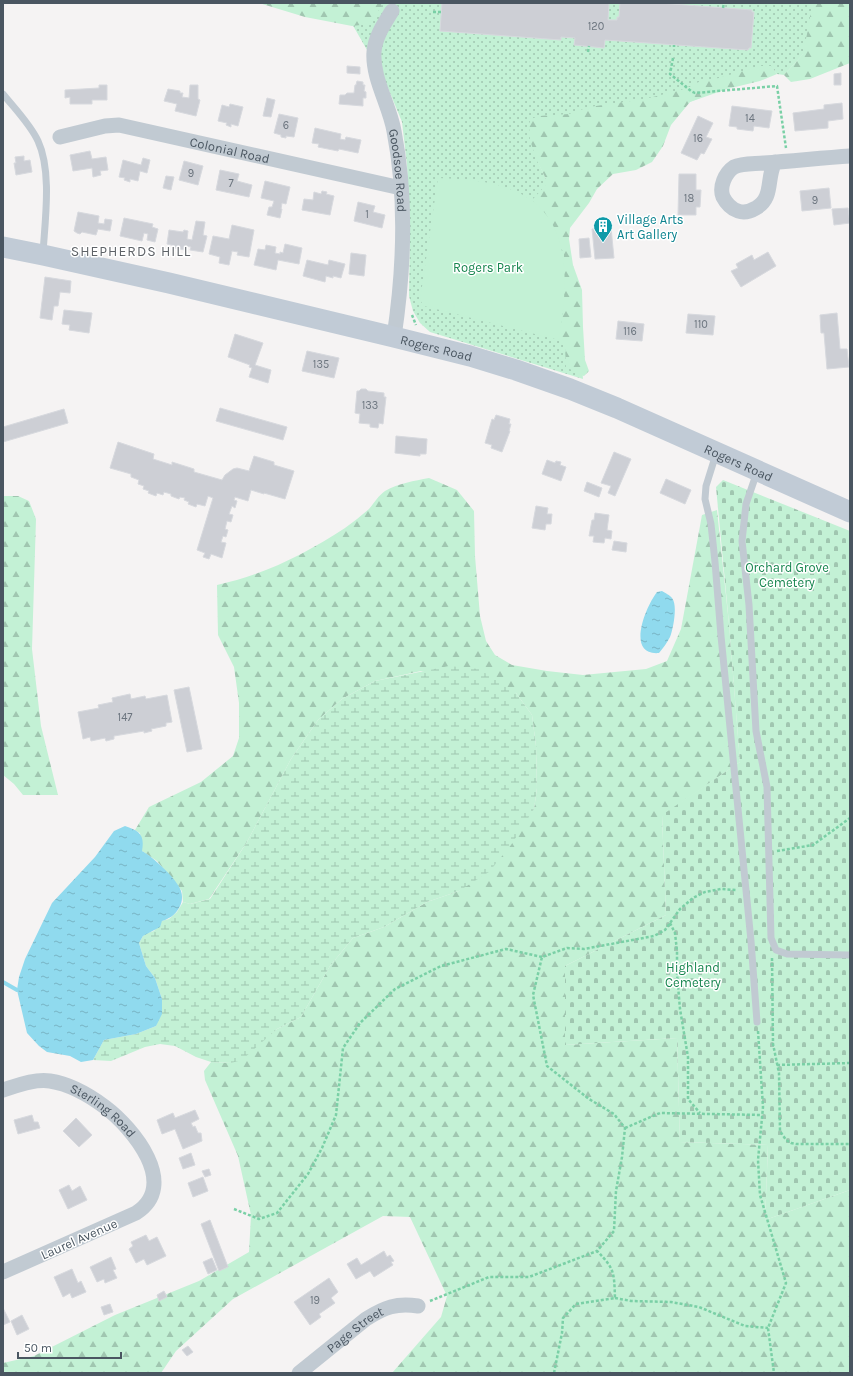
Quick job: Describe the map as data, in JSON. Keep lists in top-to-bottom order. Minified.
{"streets":{"main road":["Rogers Road"],"street":["Colonial Road","Goodsoe Road","Sterling Road","Laurel Avenue","Page Street"]},"crossings":[["Colonial Road","Goodsoe Road"],["Goodsoe Road","Rogers Road"],["Sterling Road","Laurel Avenue"]],"districts":["SHEPHERDS HILL"],"parks":["Rogers Park","Orchard Grove Cemetery","Highland Cemetery"],"places":{"building":["Village Arts Art Gallery"]},"house_numbers":["120","14","6","16","9","7","18","9","1","110","116","135","133","147","19"],"scale_bar":"50 m"}
